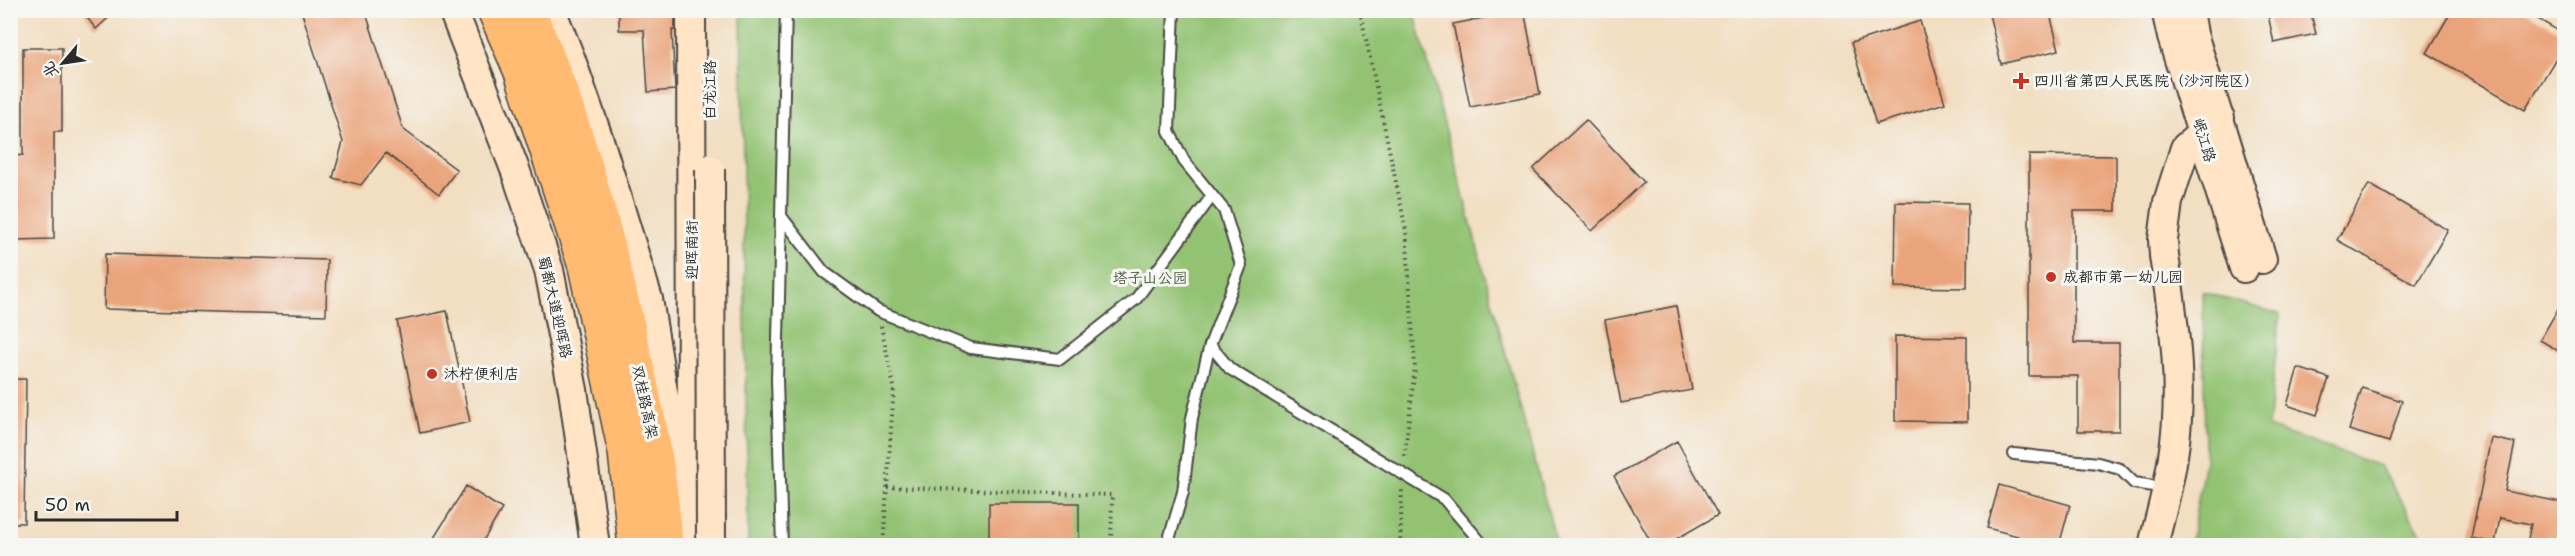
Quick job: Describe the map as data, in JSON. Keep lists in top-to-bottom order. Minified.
{"streets":{"highway":["双桂路高架"],"street":["白龙江路","岷江路","迎晖南街","蜀都大道迎晖路"]},"parks":["塔子山公园"],"places":{"health":["四川省第四人民医院（沙河院区）"],"other":["成都市第一幼儿园","沐柠便利店"]},"scale_bar":"50 m","north":"bottom left"}
